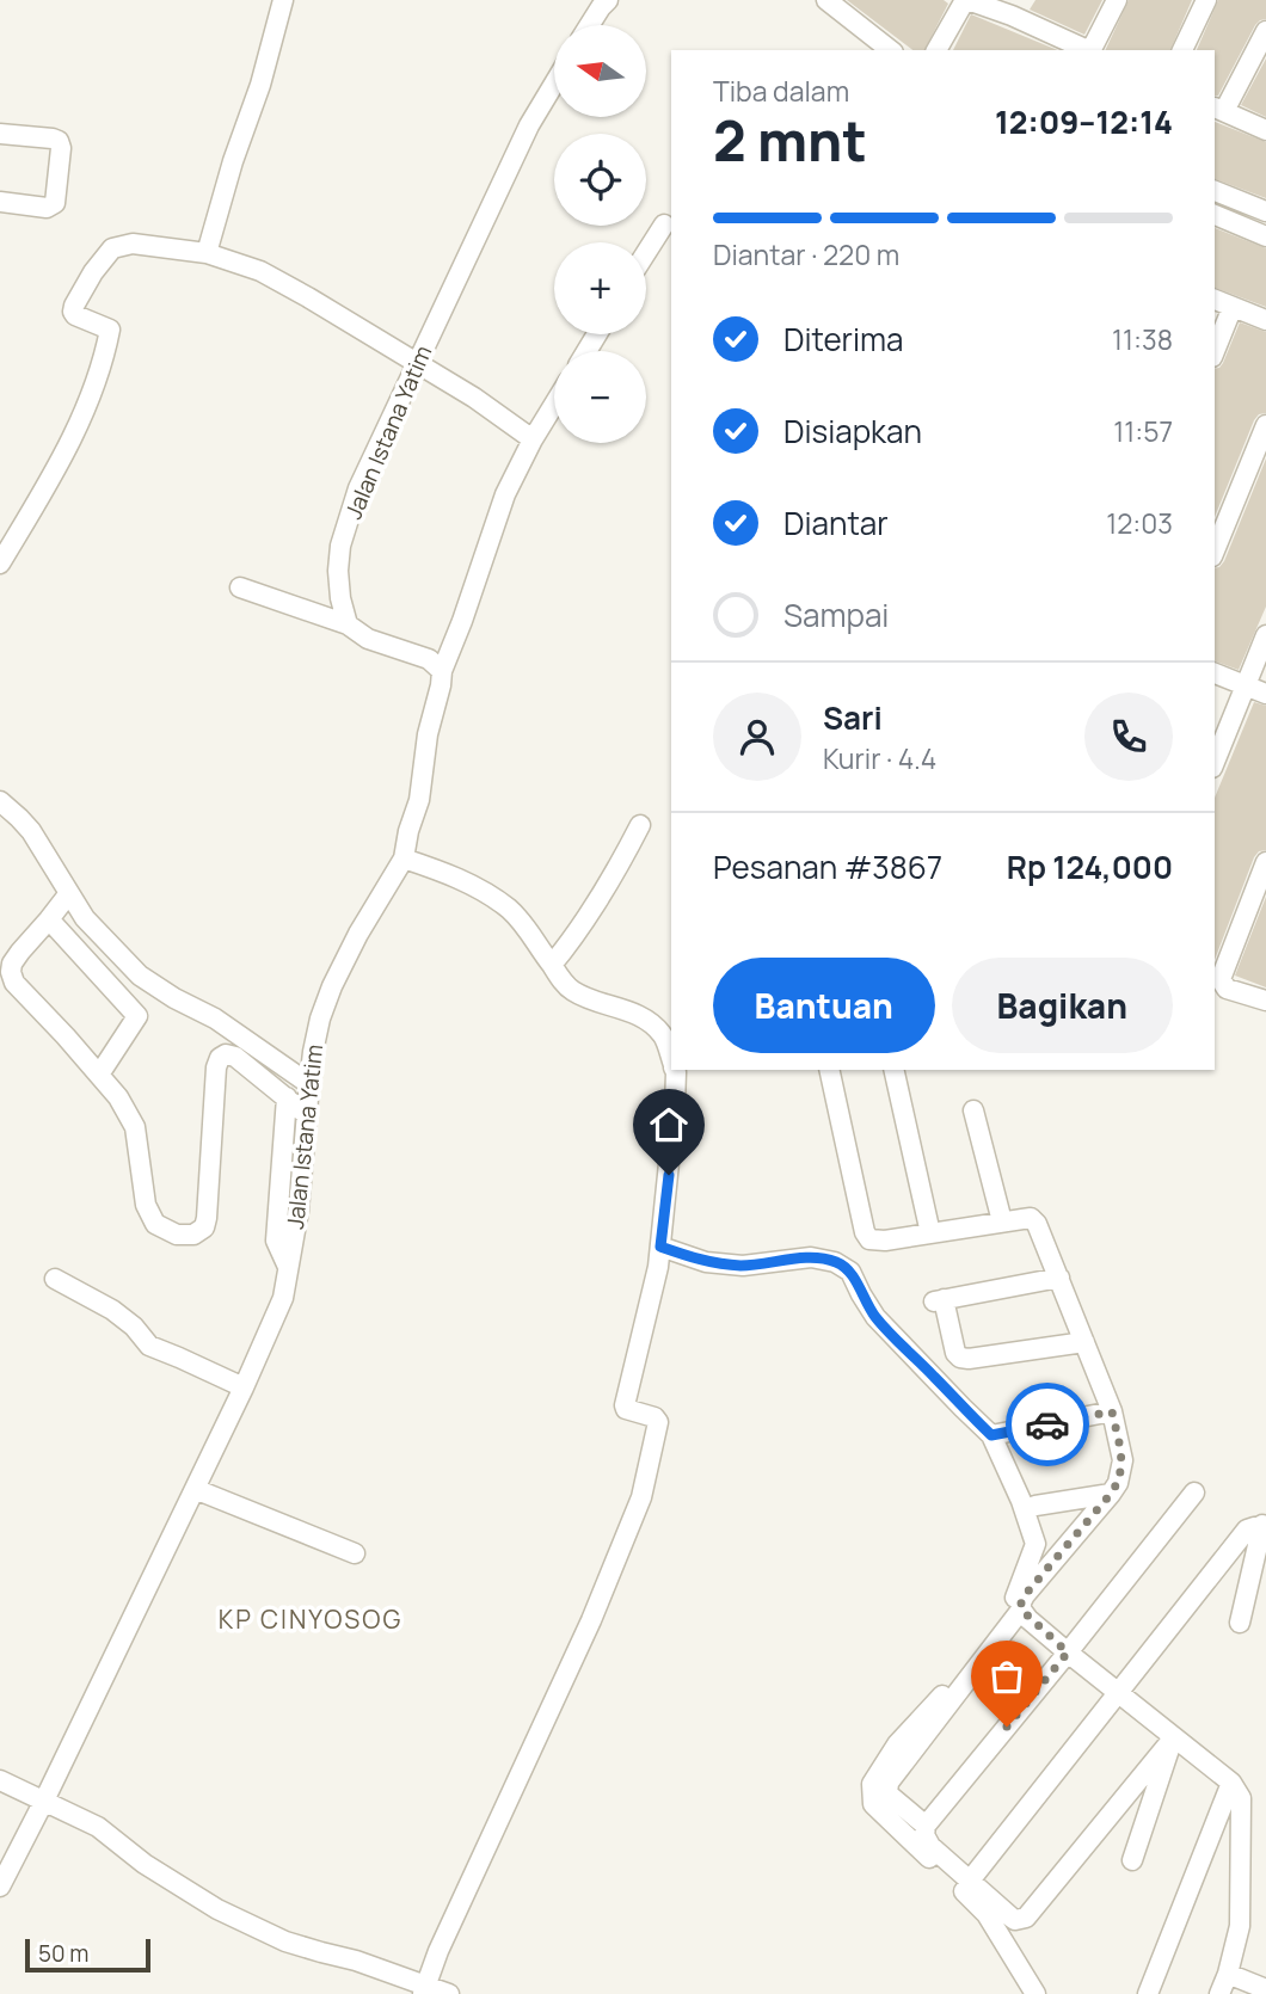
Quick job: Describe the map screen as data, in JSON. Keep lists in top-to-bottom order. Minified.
{"streets":{"street":["Jalan Istana Yatim"]},"districts":["KP CINYOSOG"],"scale_bar":"50 m","north":"left","page":{"map_buttons":["+","−"],"heading":["2 mnt","Tiba dalam","12:09–12:14"],"panel":["Sari","Kurir · 4.4","Pesanan #3867","Rp 124,000"],"bar":"Diantar · 220 m","list":[["Diterima","11:38"],["Disiapkan","11:57"],["Diantar","12:03"],"Sampai"],"buttons":["Bantuan","Bagikan"],"scale":"50 m"}}
